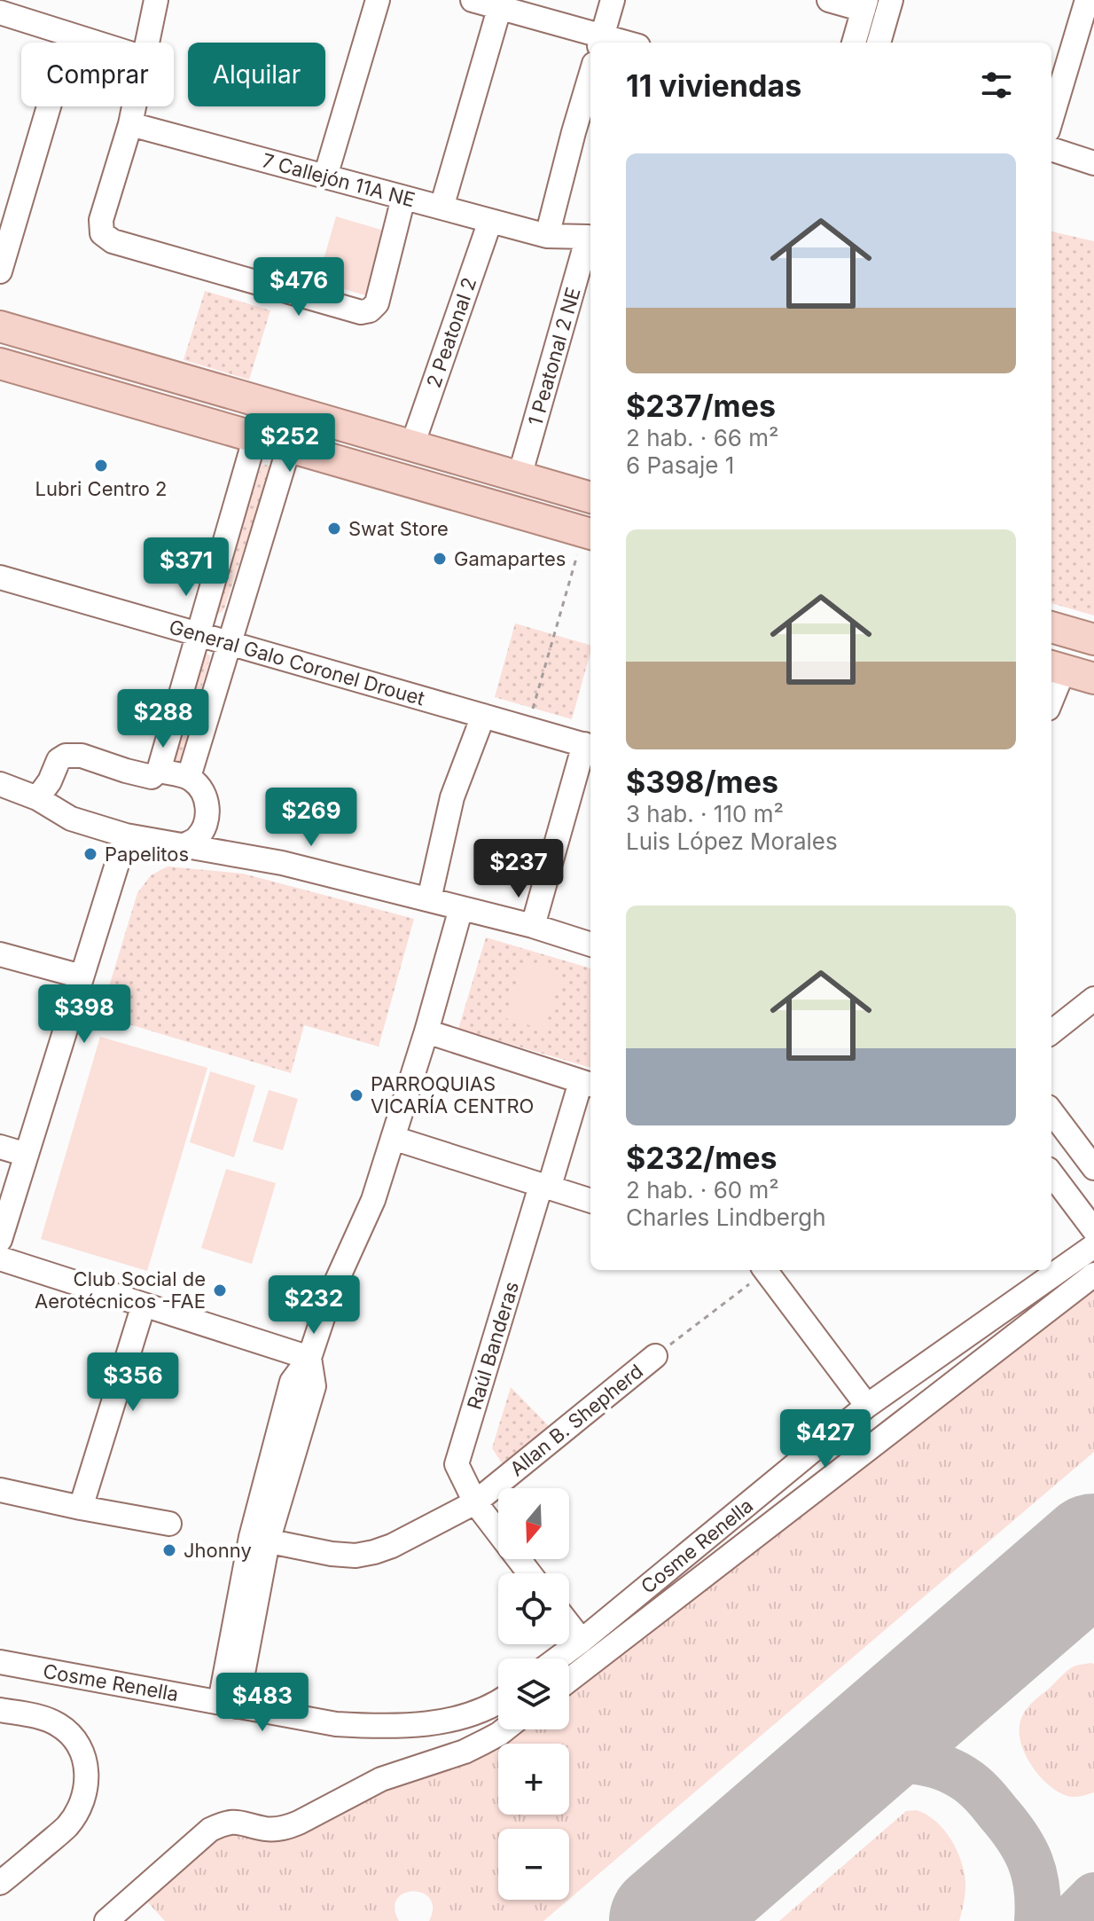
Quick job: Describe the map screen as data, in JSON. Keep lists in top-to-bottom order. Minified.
{"streets":{"street":["7 Callejón 11A NE","2 Peatonal 2","1 Peatonal 2 NE","General Galo Coronel Drouet","Raúl Banderas","Allan B. Shepherd","Cosme Renella"]},"crossings":[["7 Callejón 11A NE","2 Peatonal 2"],["7 Callejón 11A NE","1 Peatonal 2 NE"],["Raúl Banderas","Allan B. Shepherd"]],"places":["Lubri Centro 2","Swat Store","Gamapartes","Papelitos","PARROQUIAS VICARÍA CENTRO","Club Social de Aerotécnicos -FAE","Jhonny"],"north":"bottom","page":{"chip":["Comprar","Alquilar"],"heading":"11 viviendas","list":[{"name":"$237/mes","note":"2 hab. · 66 m² · 6 Pasaje 1"},{"name":"$398/mes","note":"3 hab. · 110 m² · Luis López Morales"},{"name":"$232/mes","note":"2 hab. · 60 m² · Charles Lindbergh"}],"price":["$476","$252","$371","$288","$269","$237","$398","$232","$356","$427","$483"],"map_buttons":["+","−"]}}
